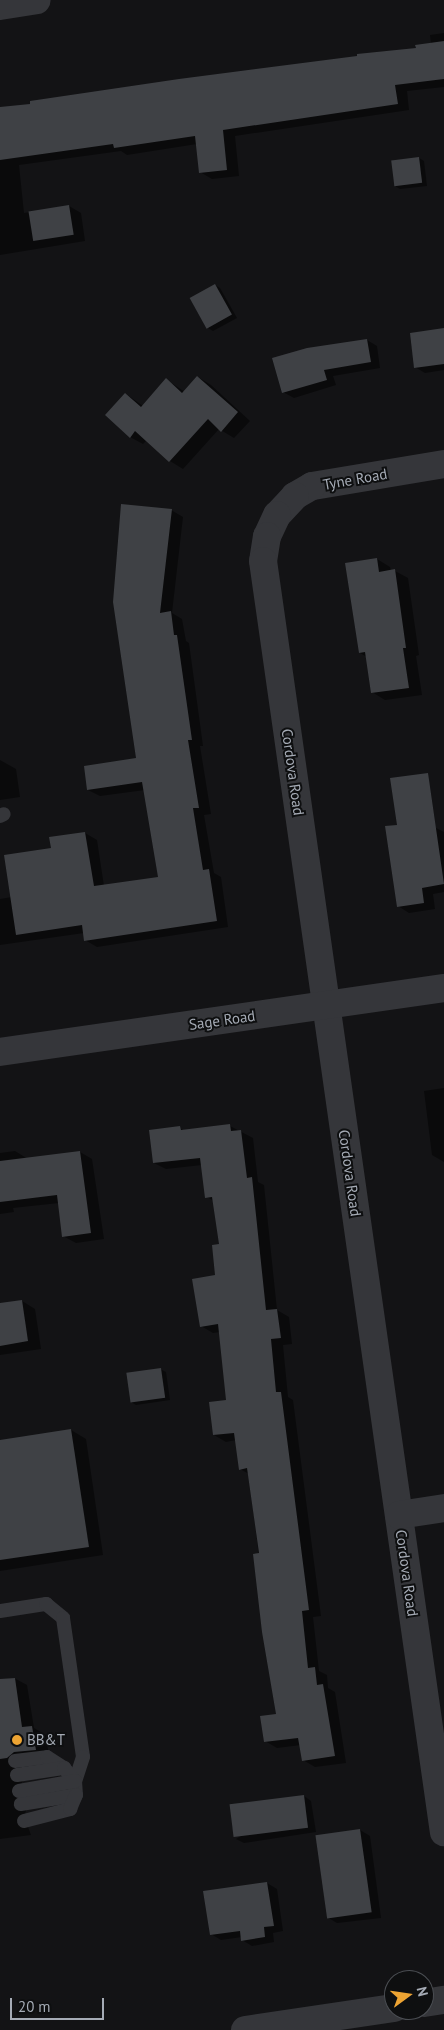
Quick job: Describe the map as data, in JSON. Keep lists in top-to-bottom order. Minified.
{"streets":{"street":["Tyne Road","Cordova Road","Sage Road"]},"crossings":[["Tyne Road","Cordova Road"],["Cordova Road","Sage Road"]],"places":["BB&T"],"scale_bar":"20 m","north":"right"}
